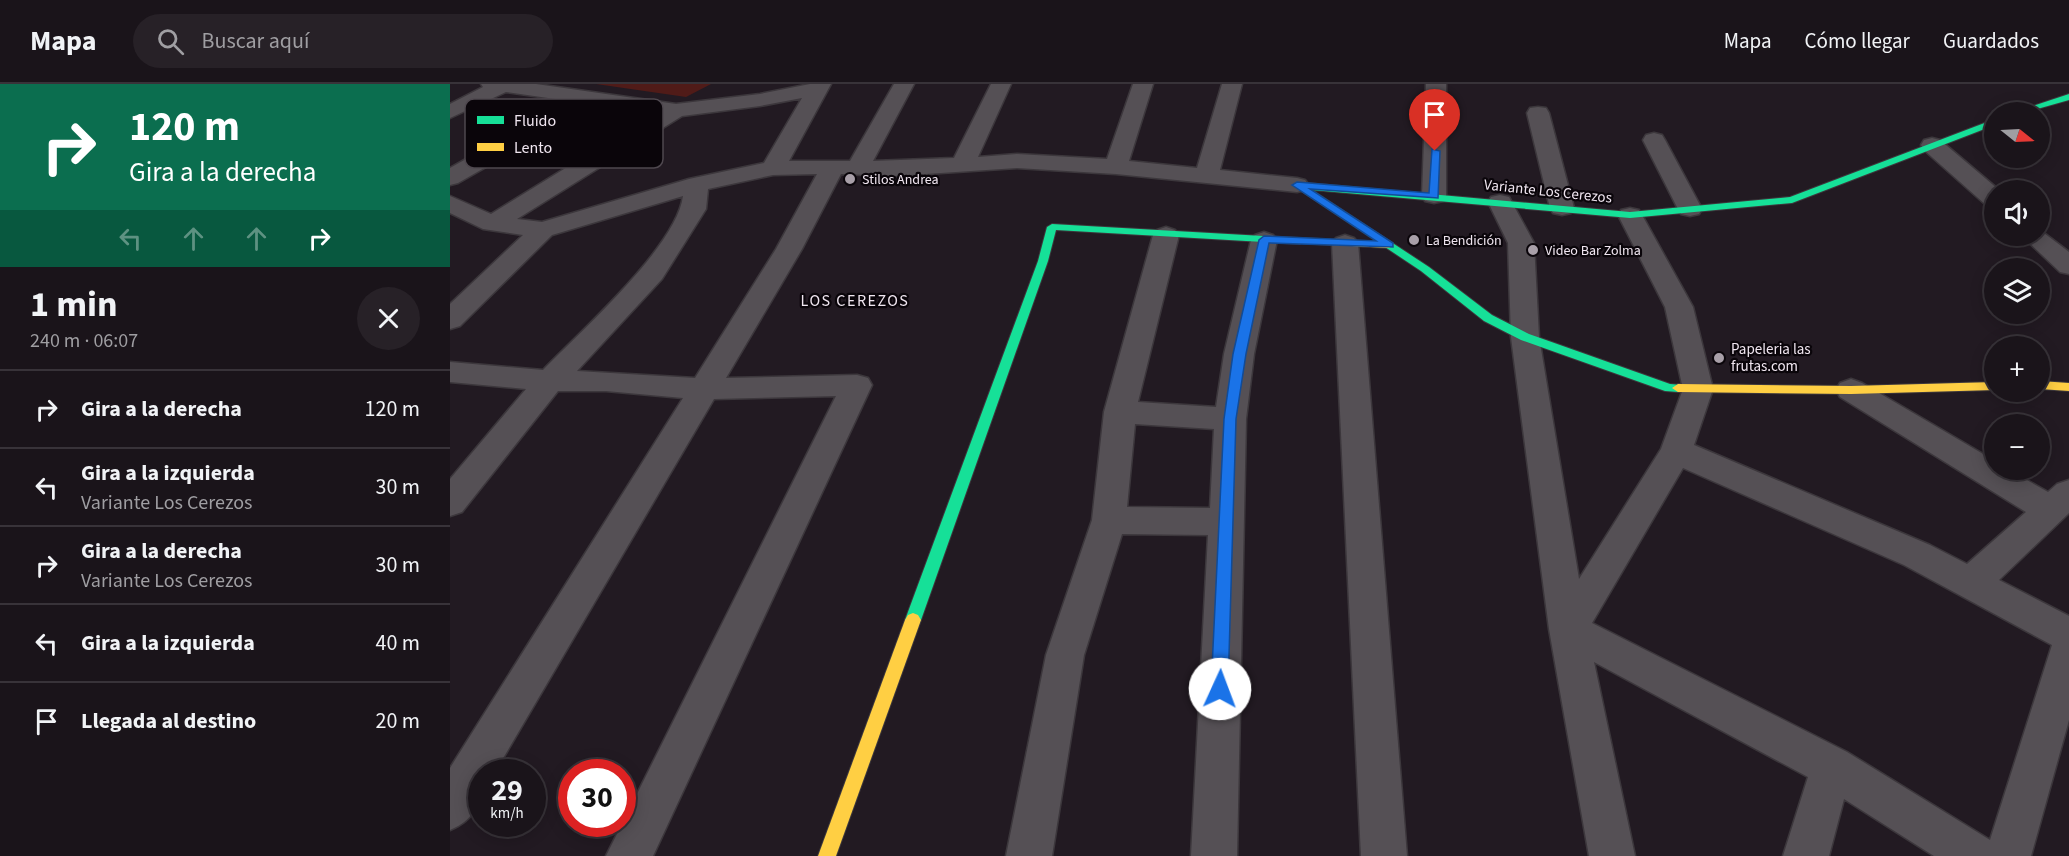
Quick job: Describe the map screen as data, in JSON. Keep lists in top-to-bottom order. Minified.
{"streets":{"street":["Variante Los Cerezos"]},"districts":["LOS CEREZOS"],"places":["Stilos Andrea","La Bendición","Video Bar Zolma","Papeleria las frutas.com"],"legend":["Fluido","Lento"],"north":"right","page":{"header":"Mapa","search":"Buscar aquí","nav":["Mapa","Cómo llegar","Guardados"],"turn":["120 m","Gira a la derecha"],"map_buttons":["+","−"],"heading":["1 min","240 m · 06:07"],"list":[{"name":"Gira a la derecha","value":"120 m"},{"name":"Gira a la izquierda","note":"Variante Los Cerezos","value":"30 m"},{"name":"Gira a la derecha","note":"Variante Los Cerezos","value":"30 m"},{"name":"Gira a la izquierda","value":"40 m"},{"name":"Llegada al destino","value":"20 m"}],"speed":"29 km/h","limit":"30"}}
